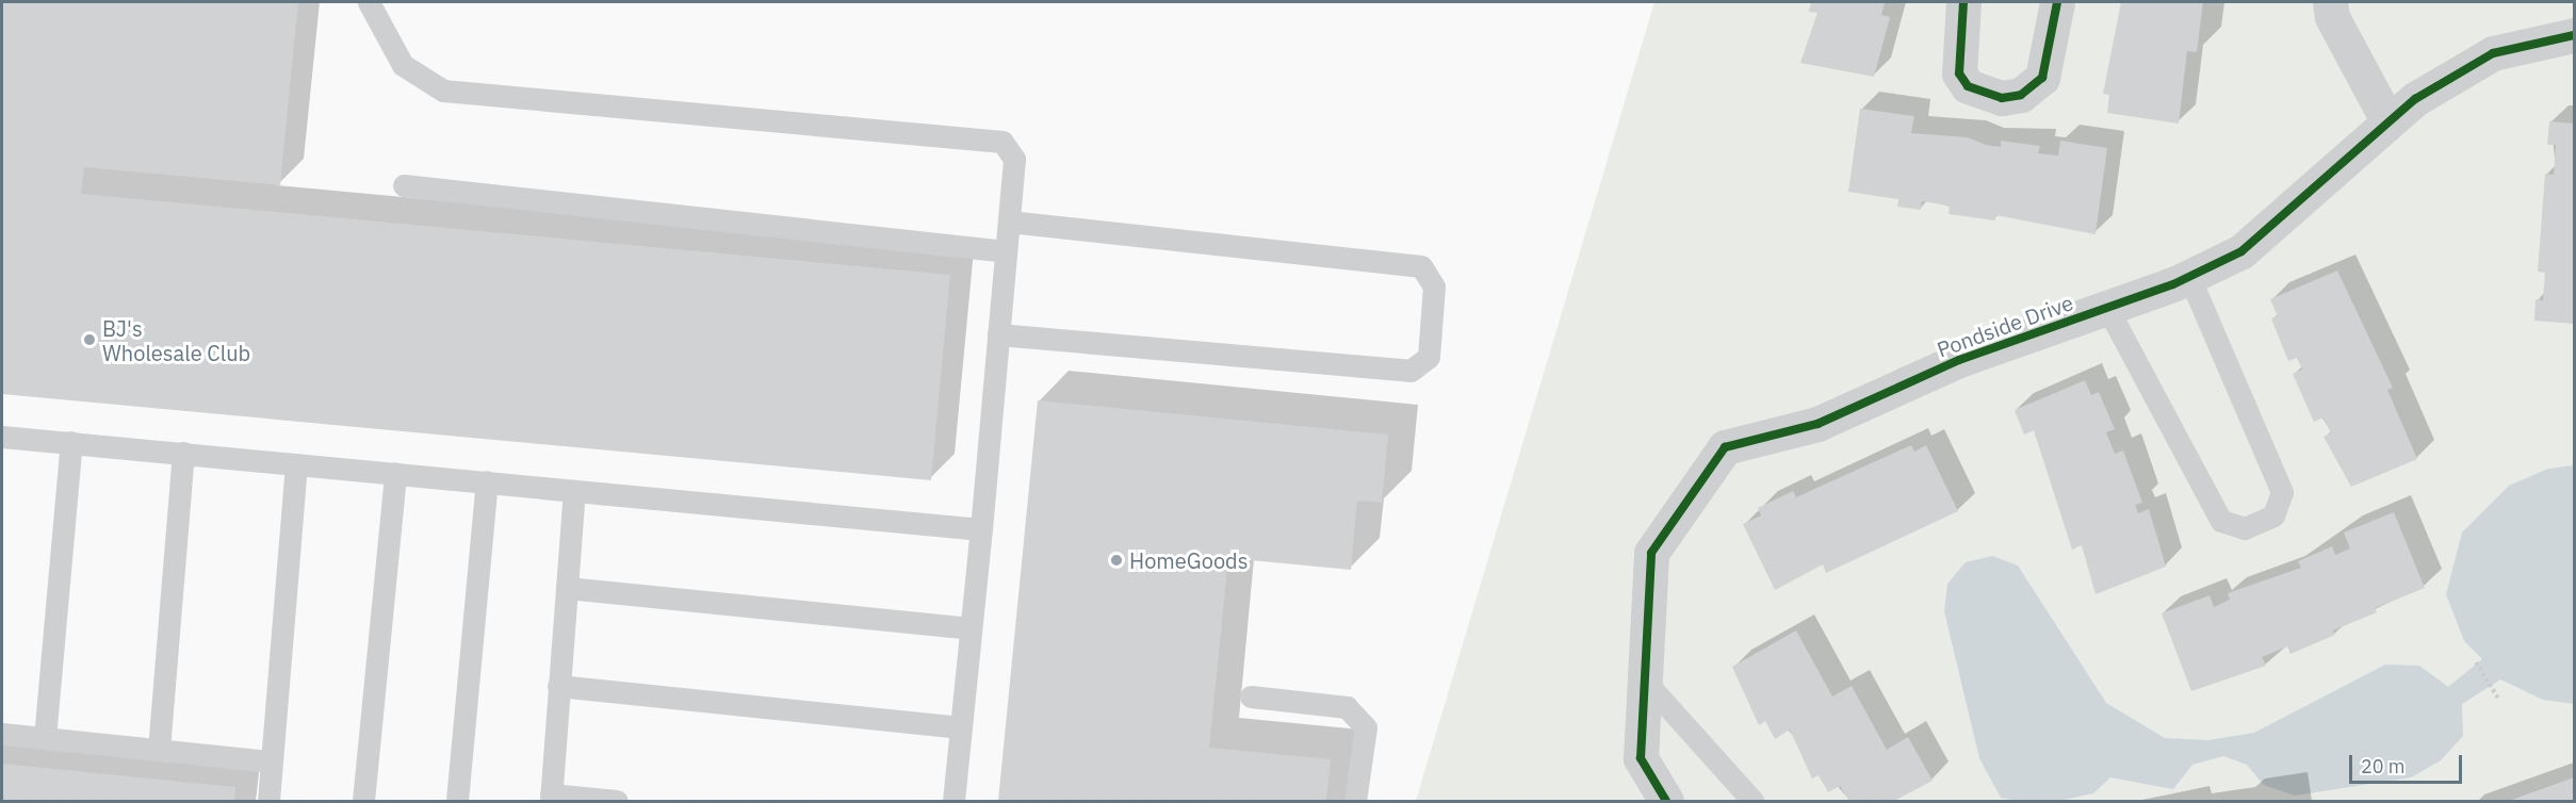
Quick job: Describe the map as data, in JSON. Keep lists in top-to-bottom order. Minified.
{"streets":{"street":["Pondside Drive"]},"places":["BJ's Wholesale Club","HomeGoods"],"scale_bar":"20 m"}
